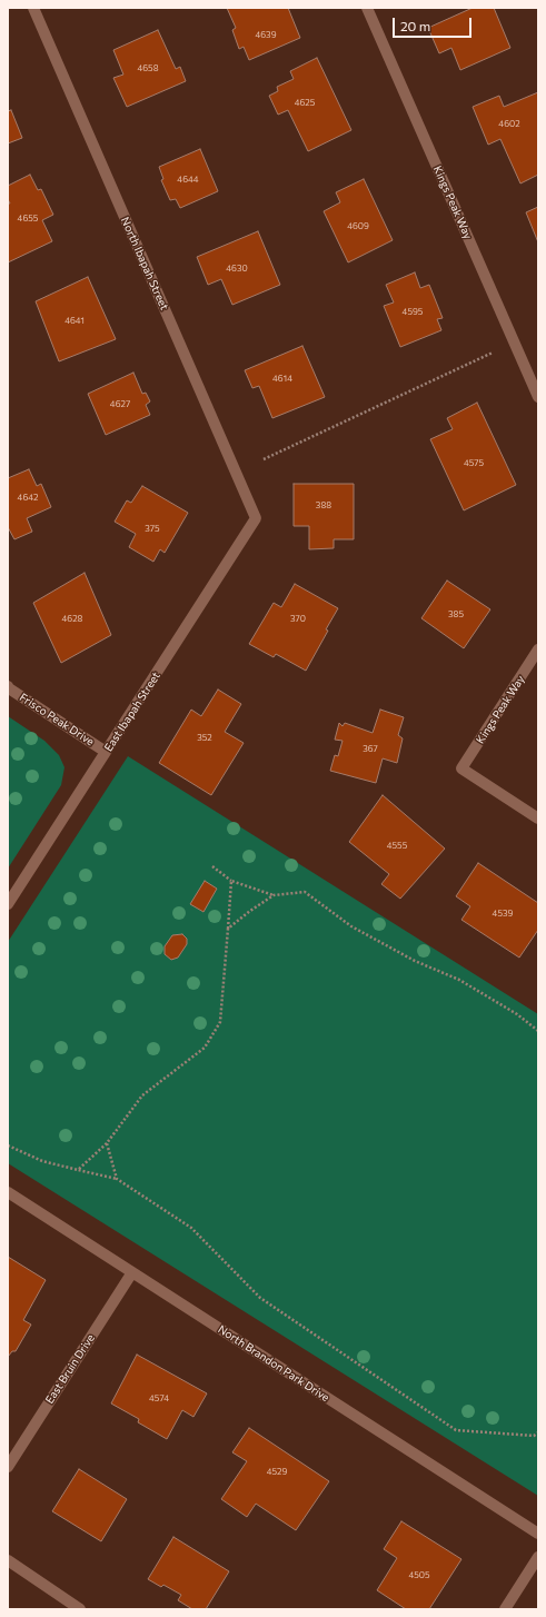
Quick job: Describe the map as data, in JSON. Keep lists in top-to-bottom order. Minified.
{"streets":{"street":["Kings Peak Way","North Ibapah Street","East Ibapah Street","Frisco Peak Drive","North Brandon Park Drive","East Bruin Drive"]},"crossings":[["North Ibapah Street","East Ibapah Street"],["East Ibapah Street","Frisco Peak Drive"],["North Brandon Park Drive","East Bruin Drive"]],"house_numbers":["4639","4658","4625","4602","4644","4655","4609","4630","4595","4641","4614","4627","4575","4642","388","375","385","4628","370","352","367","4555","4539","4574","4529","4505"],"scale_bar":"20 m"}
